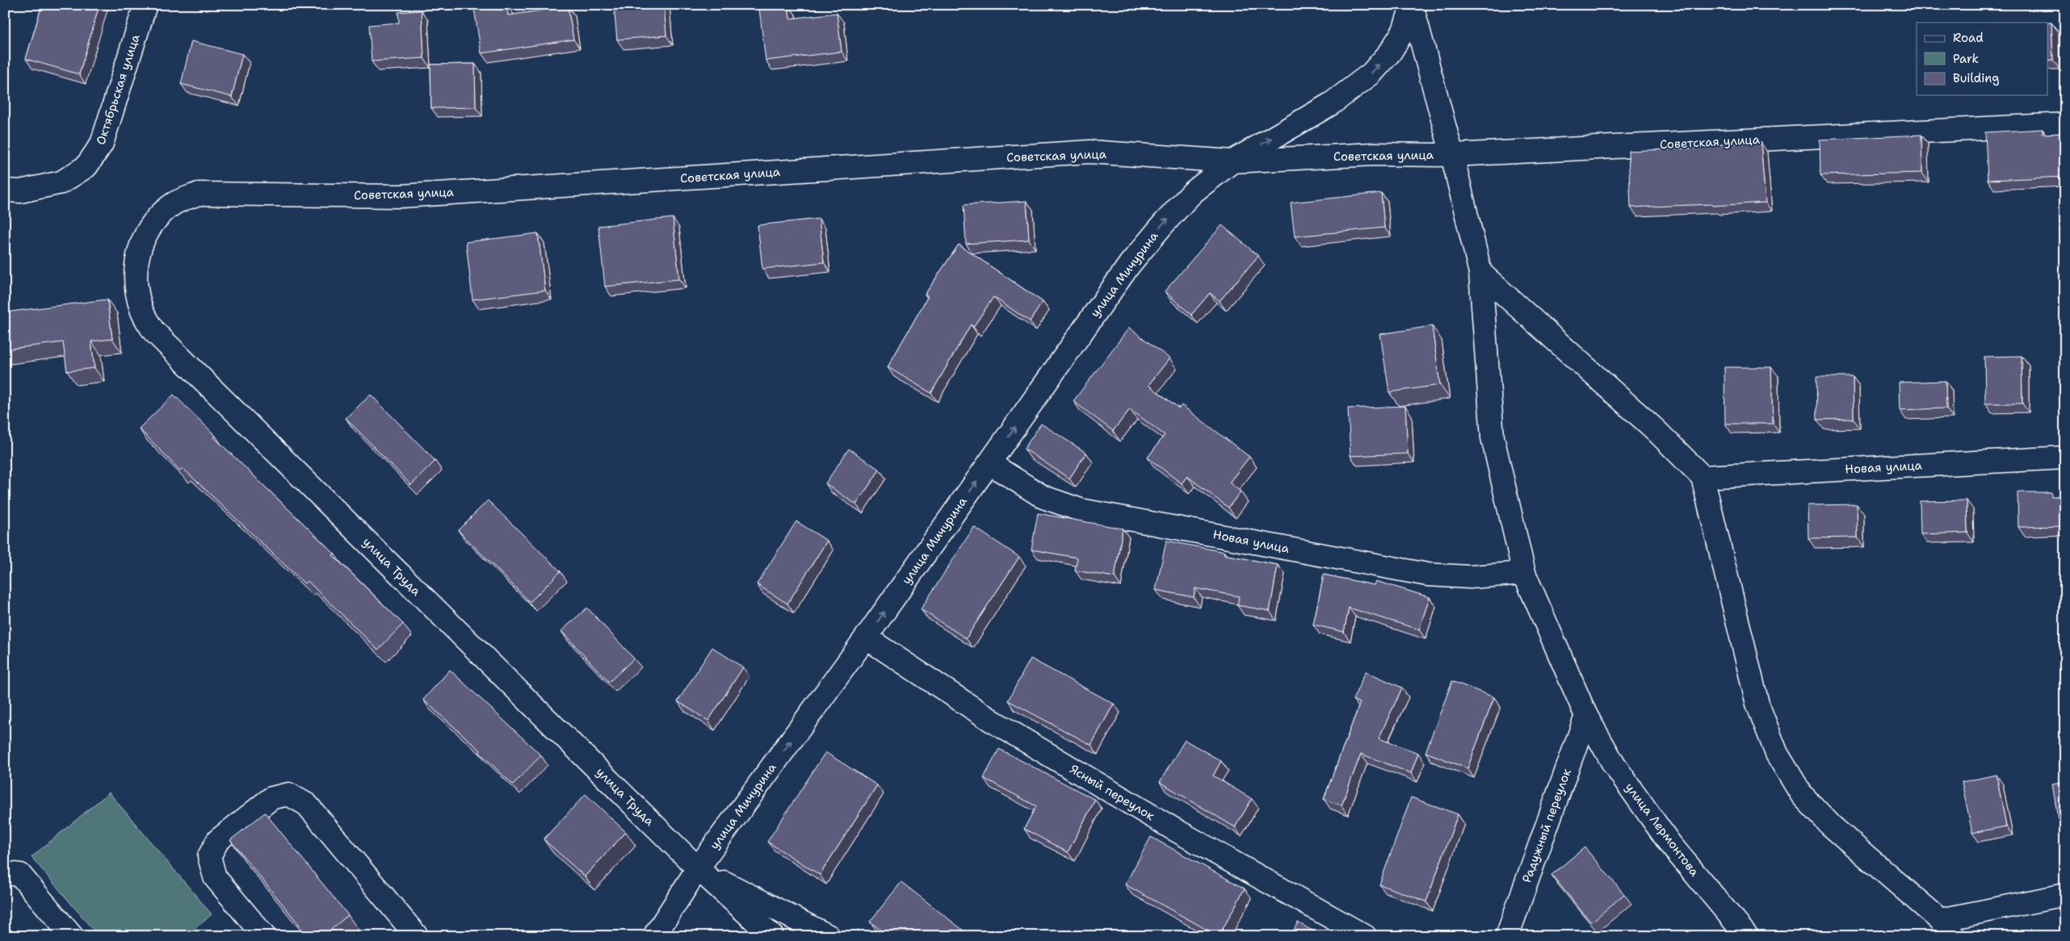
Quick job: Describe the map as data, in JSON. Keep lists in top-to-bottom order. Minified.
{"streets":{"street":["Октябрьская улица","Советская улица","улица Мичурина","Новая улица","улица Труда","Ясный переулок","Радужный переулок","улица Лермонтова"]},"crossings":[["Советская улица","улица Мичурина"],["Советская улица","улица Труда"],["Советская улица","улица Лермонтова"],["улица Мичурина","Новая улица"],["улица Мичурина","улица Труда"],["улица Мичурина","Ясный переулок"],["улица Мичурина","улица Лермонтова"],["Новая улица","улица Лермонтова"],["Радужный переулок","улица Лермонтова"]],"one_way":["улица Мичурина"],"legend":["Road","Park","Building"]}
